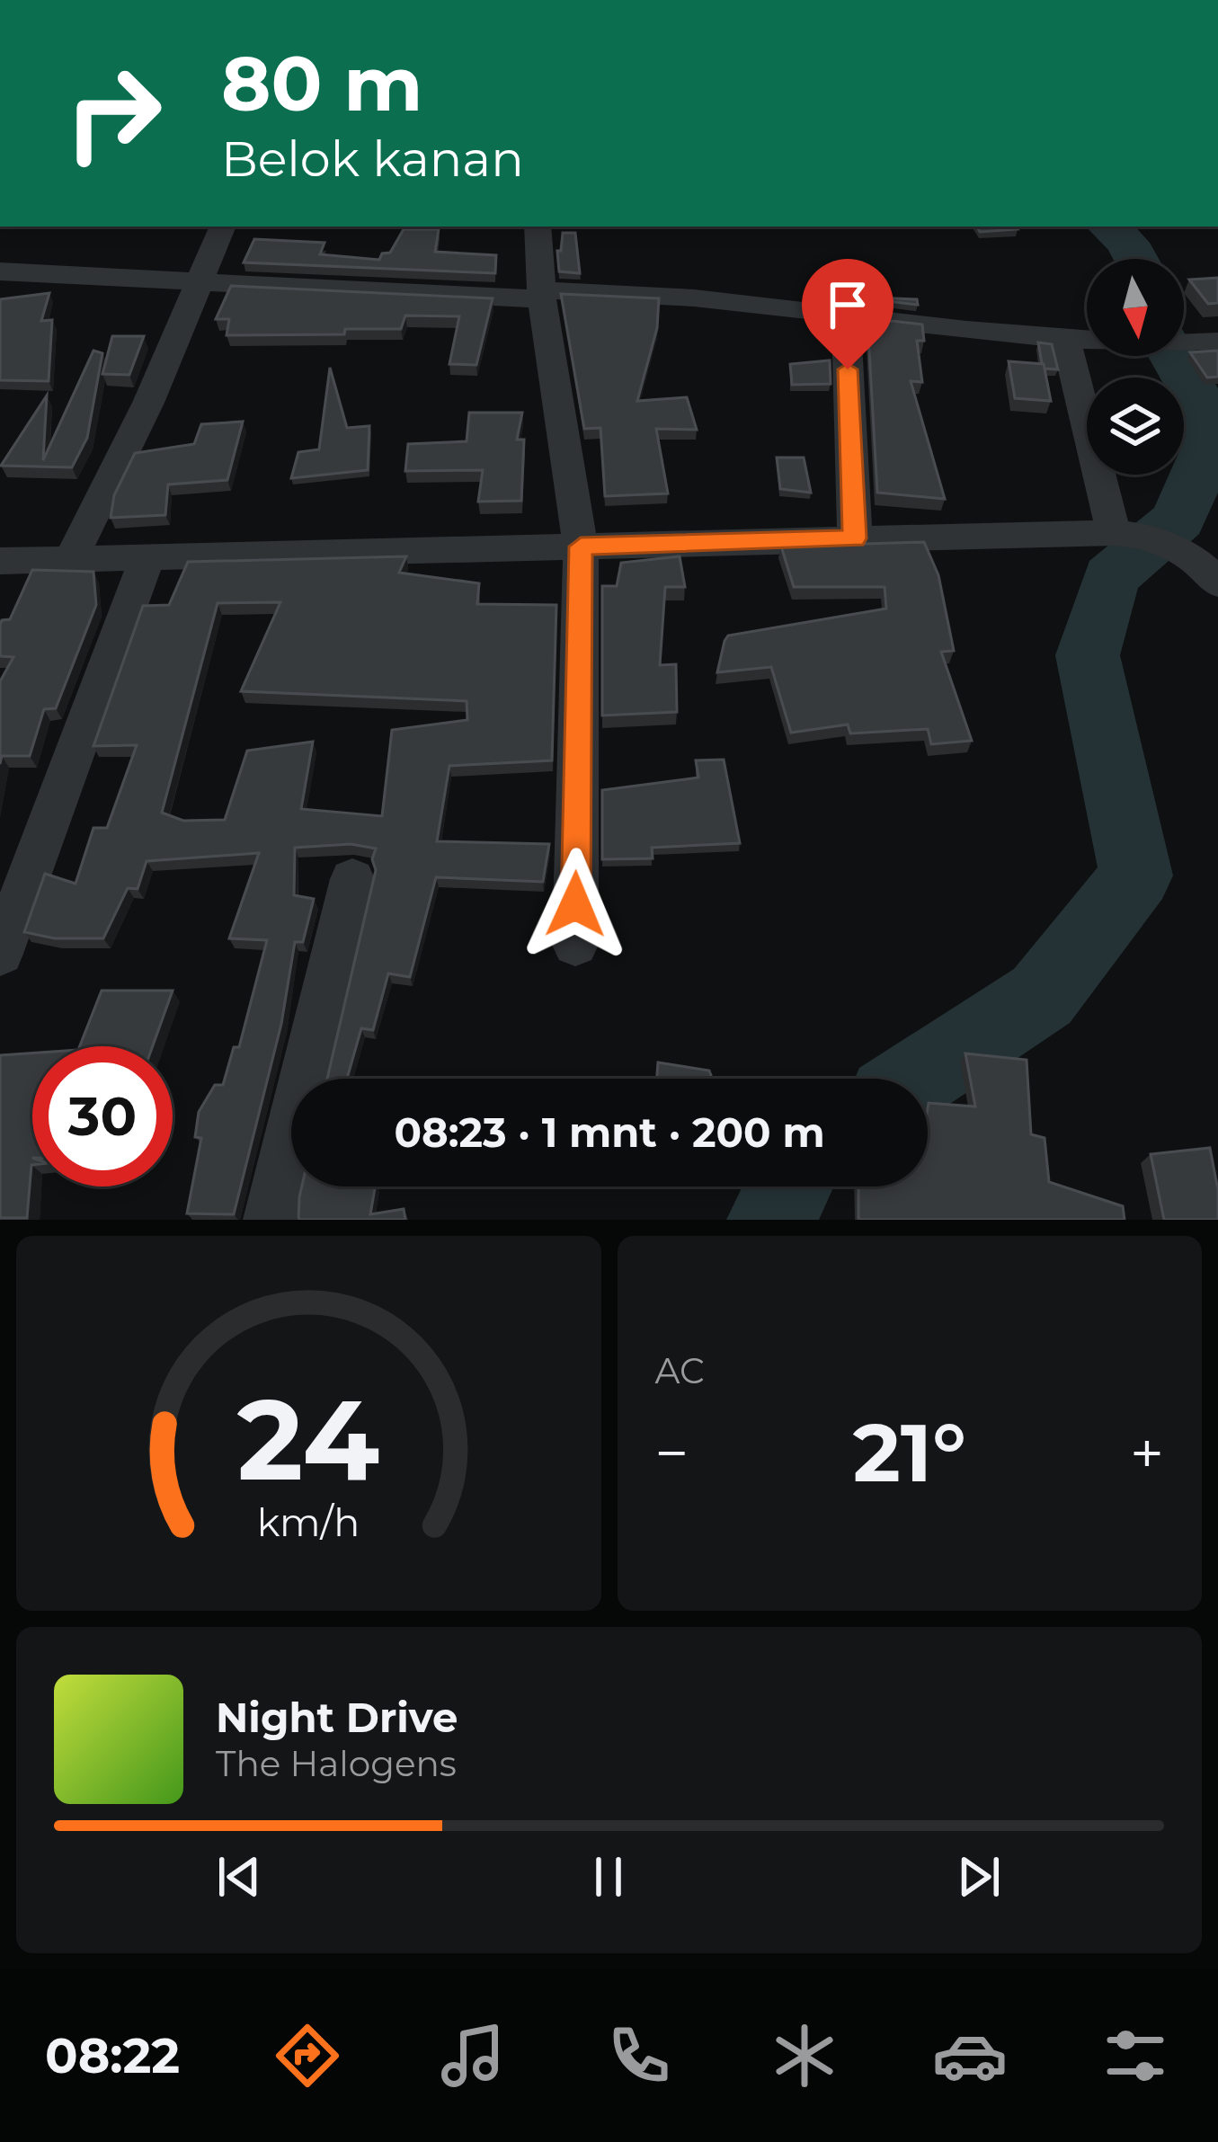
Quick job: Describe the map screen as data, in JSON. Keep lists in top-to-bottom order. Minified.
{"north":"bottom","page":{"turn":["80 m","Belok kanan"],"limit":"30","trip":"08:23 · 1 mnt · 200 m","tile":"AC","heat":["−","21°","+"],"song":["Night Drive","The Halogens"],"tabs":"08:22","gauge":["24","km/h"]}}
